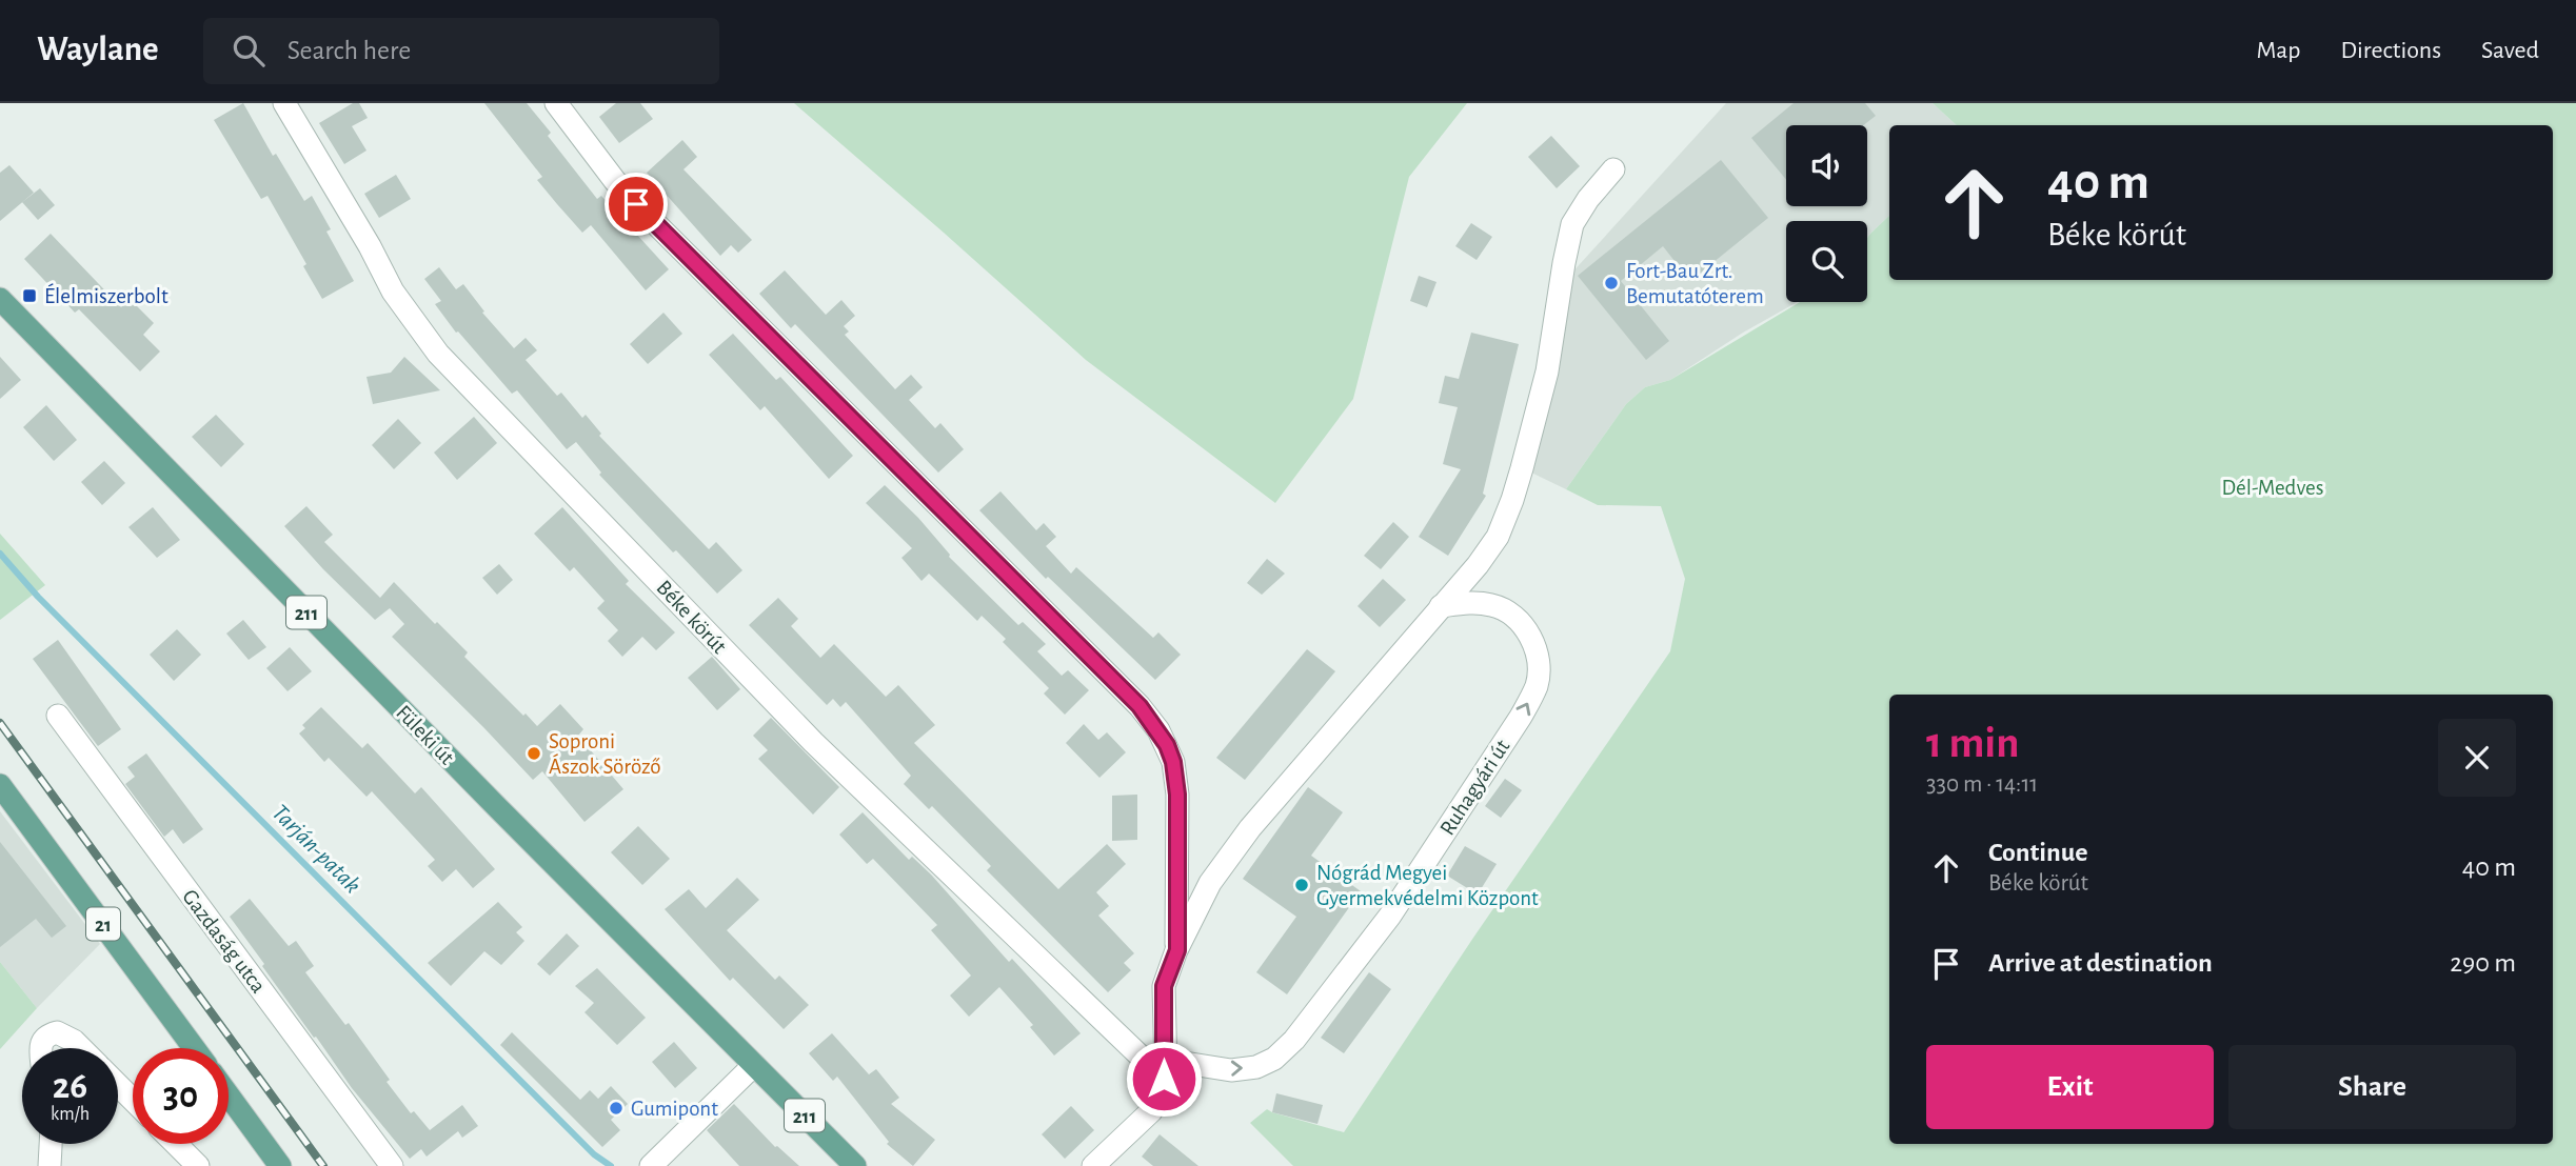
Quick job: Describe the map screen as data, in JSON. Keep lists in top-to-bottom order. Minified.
{"streets":{"main road":["211","Füleki út","21"],"street":["Béke körút","Ruhagyári út","Gazdaság utca"]},"crossings":[["Béke körút","Ruhagyári út"]],"water":["Tarján-patak"],"parks":["Dél-Medves"],"places":{"other":["Fort-Bau Zrt. Bemutatóterem","Soproni Ászok Söröző","Nógrád Megyei Gyermekvédelmi Központ","Gumipont"],"transit":["Élelmiszerbolt"]},"page":{"header":"Waylane","search":"Search here","nav":["Map","Directions","Saved"],"turn":["40 m","Béke körút"],"heading":["1 min","330 m · 14:11"],"list":[{"name":"Continue","note":"Béke körút","value":"40 m"},{"name":"Arrive at destination","value":"290 m"}],"buttons":["Exit","Share"],"speed":"26 km/h","limit":"30"}}
